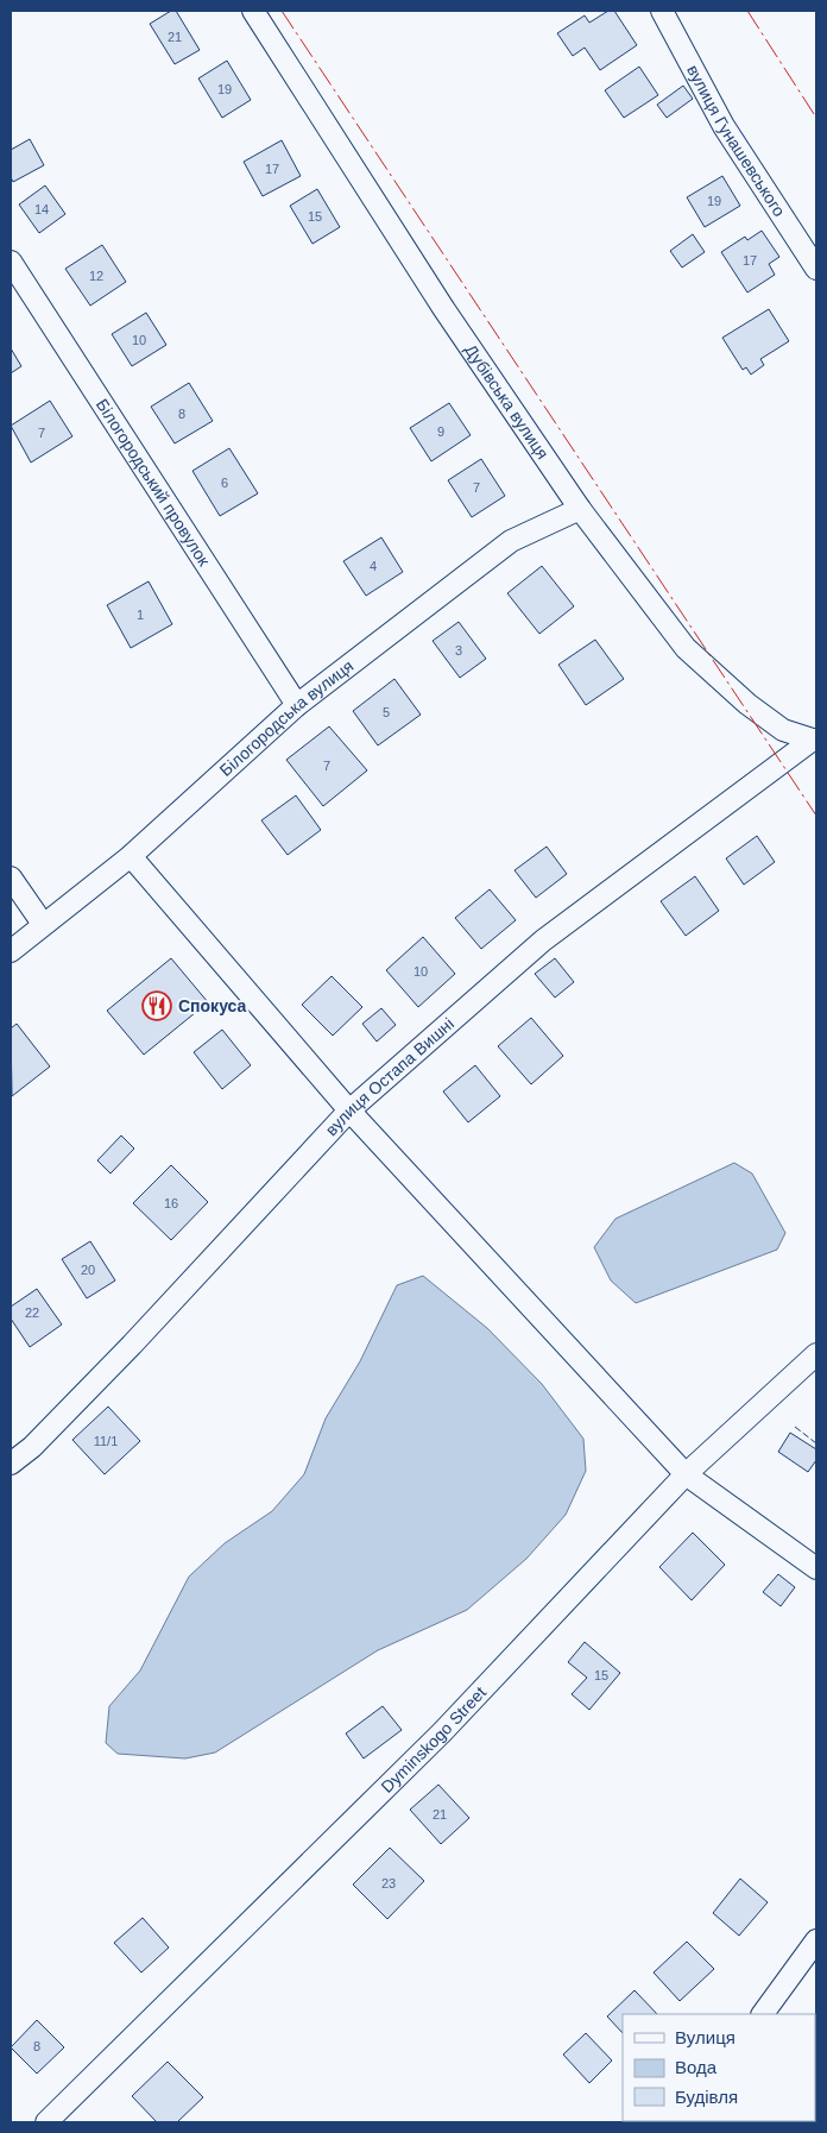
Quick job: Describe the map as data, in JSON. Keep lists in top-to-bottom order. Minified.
{"streets":{"street":["вулиця Гунашевського","Дубівська вулиця","Білогородський провулок","Білогородська вулиця","вулиця Остапа Вишні","Dyminskogo Street"]},"crossings":[["Дубівська вулиця","Білогородська вулиця"],["Дубівська вулиця","вулиця Остапа Вишні"],["Білогородський провулок","Білогородська вулиця"]],"places":{"restaurant":["Спокуса"]},"house_numbers":["21","19","17","19","14","15","17","12","10","8","9","7","6","7","4","1","3","5","7","10","16","20","22","11/1","15","21","23","8"],"legend":["Вулиця","Вода","Будівля"]}
